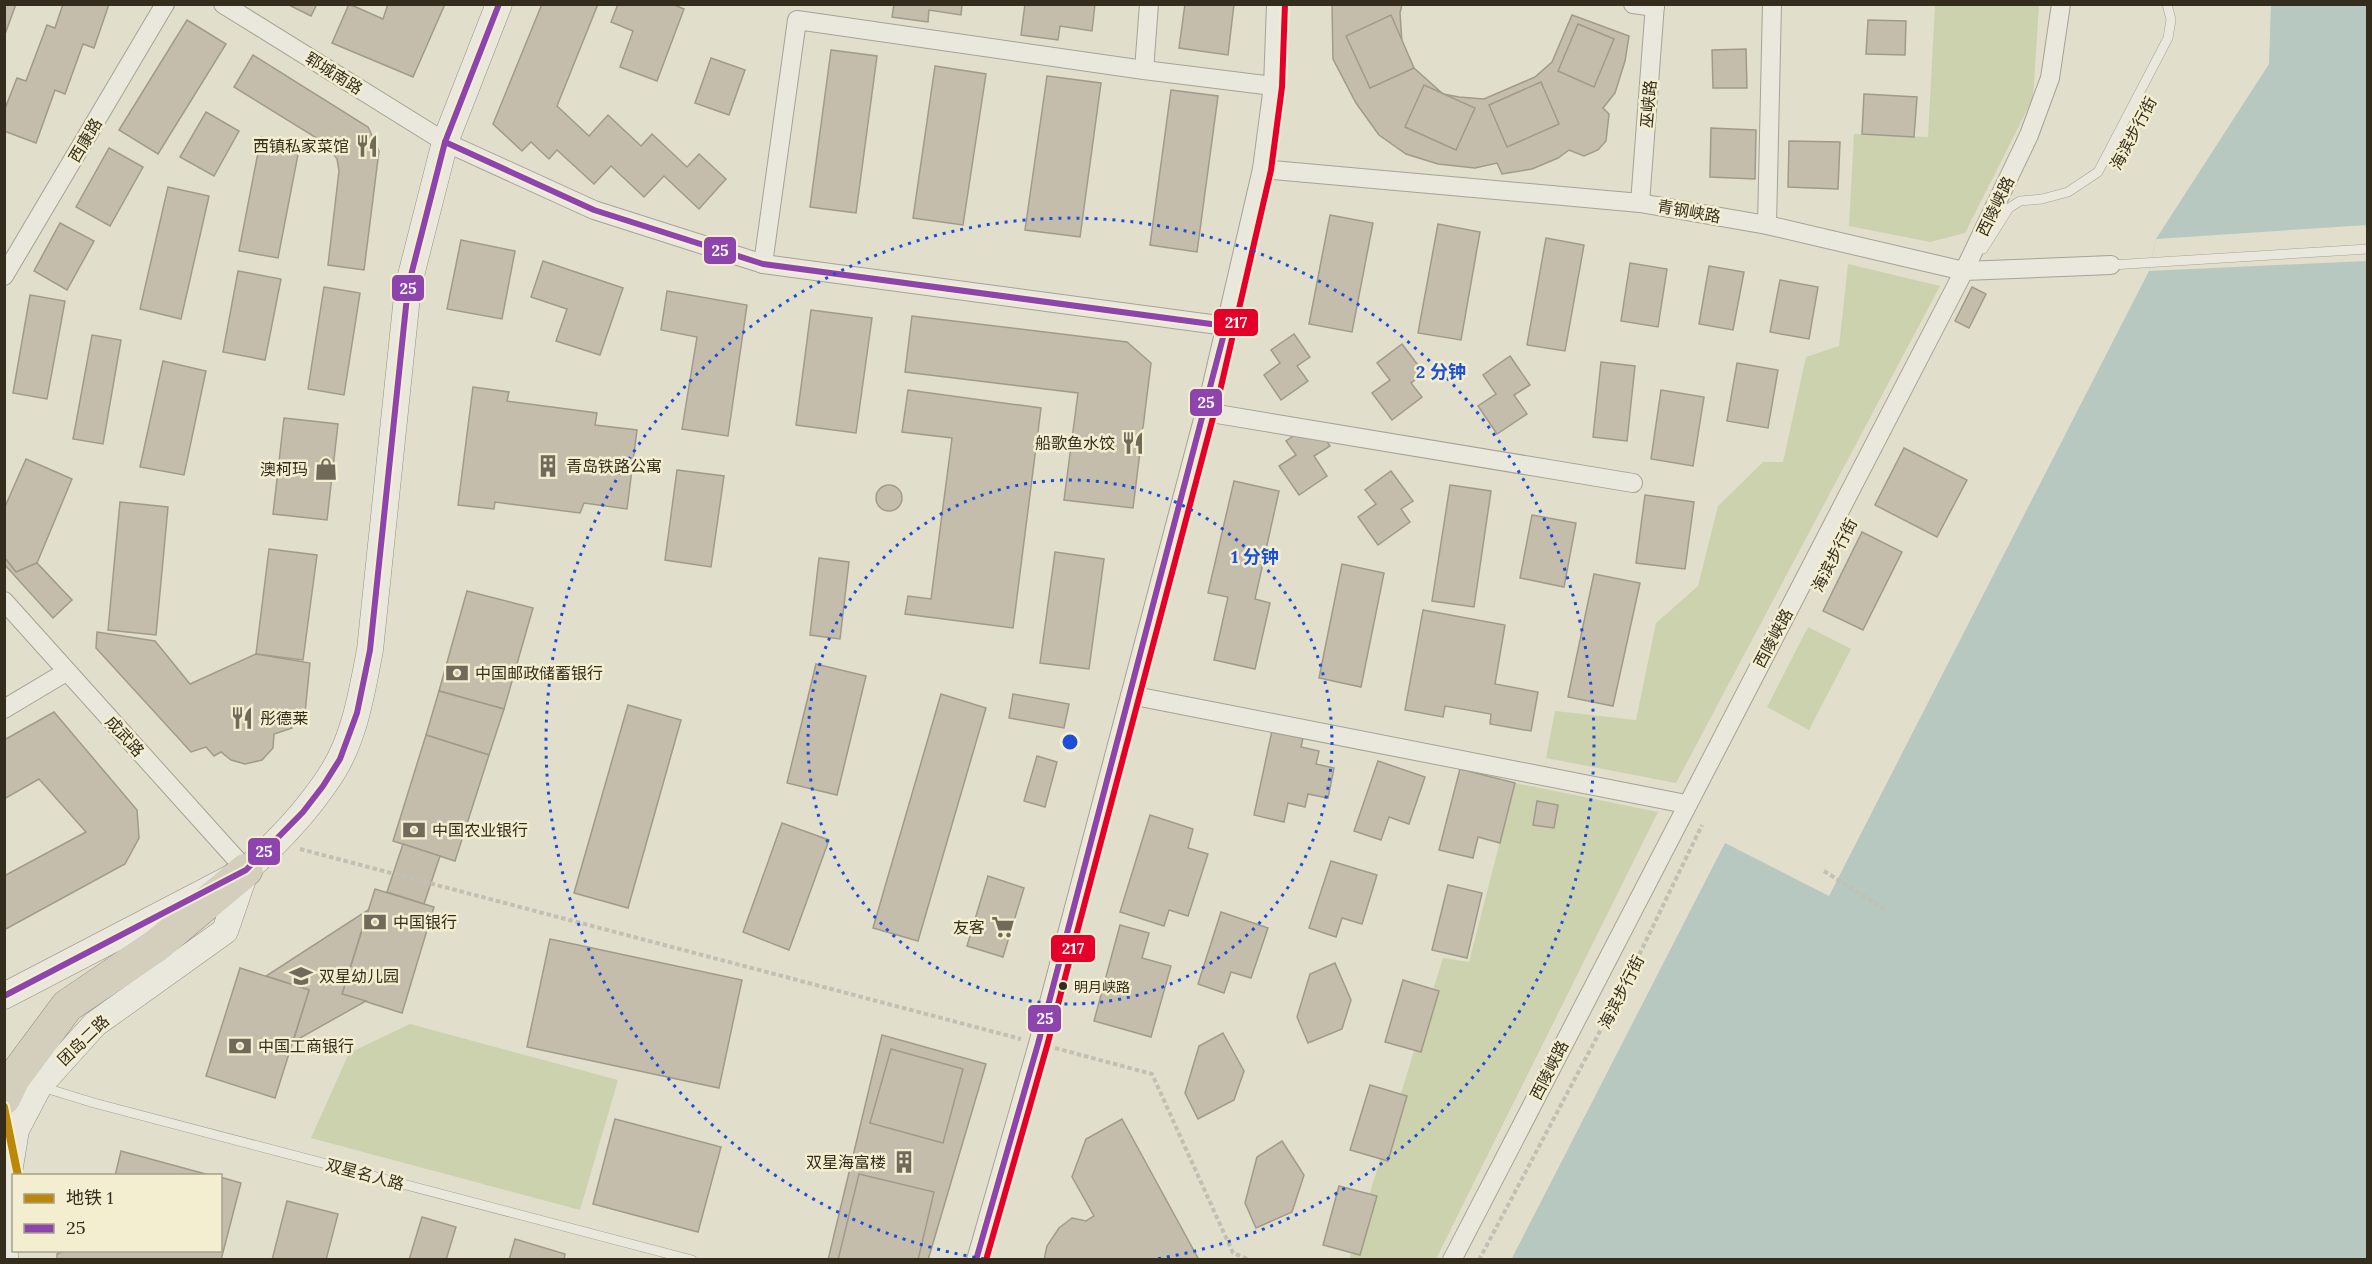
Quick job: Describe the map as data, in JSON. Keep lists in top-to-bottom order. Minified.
{"streets":{"main road":["团岛二路"],"street":["郓城南路","巫峡路","西康路","西陵峡路","青钢峡路","成武路"],"lane":["双星名人路"],"path":["海滨步行街"]},"crossings":[["巫峡路","青钢峡路"],["西陵峡路","青钢峡路"],["成武路","团岛二路"],["团岛二路","双星名人路"]],"places":{"restaurant":["西镇私家菜馆","船歌鱼水饺","彤德莱"],"building":["青岛铁路公寓","双星海富楼"],"shop":["澳柯玛"],"bank":["中国邮政储蓄银行","中国农业银行","中国银行","中国工商银行"],"supermarket":["友客"],"school or university":["双星幼儿园"],"other":["明月峡路"]},"lines":["transit line 25","transit line 217","metro line 1"],"legend":["地铁 1","25"],"rings":["2 分钟","1 分钟"]}
